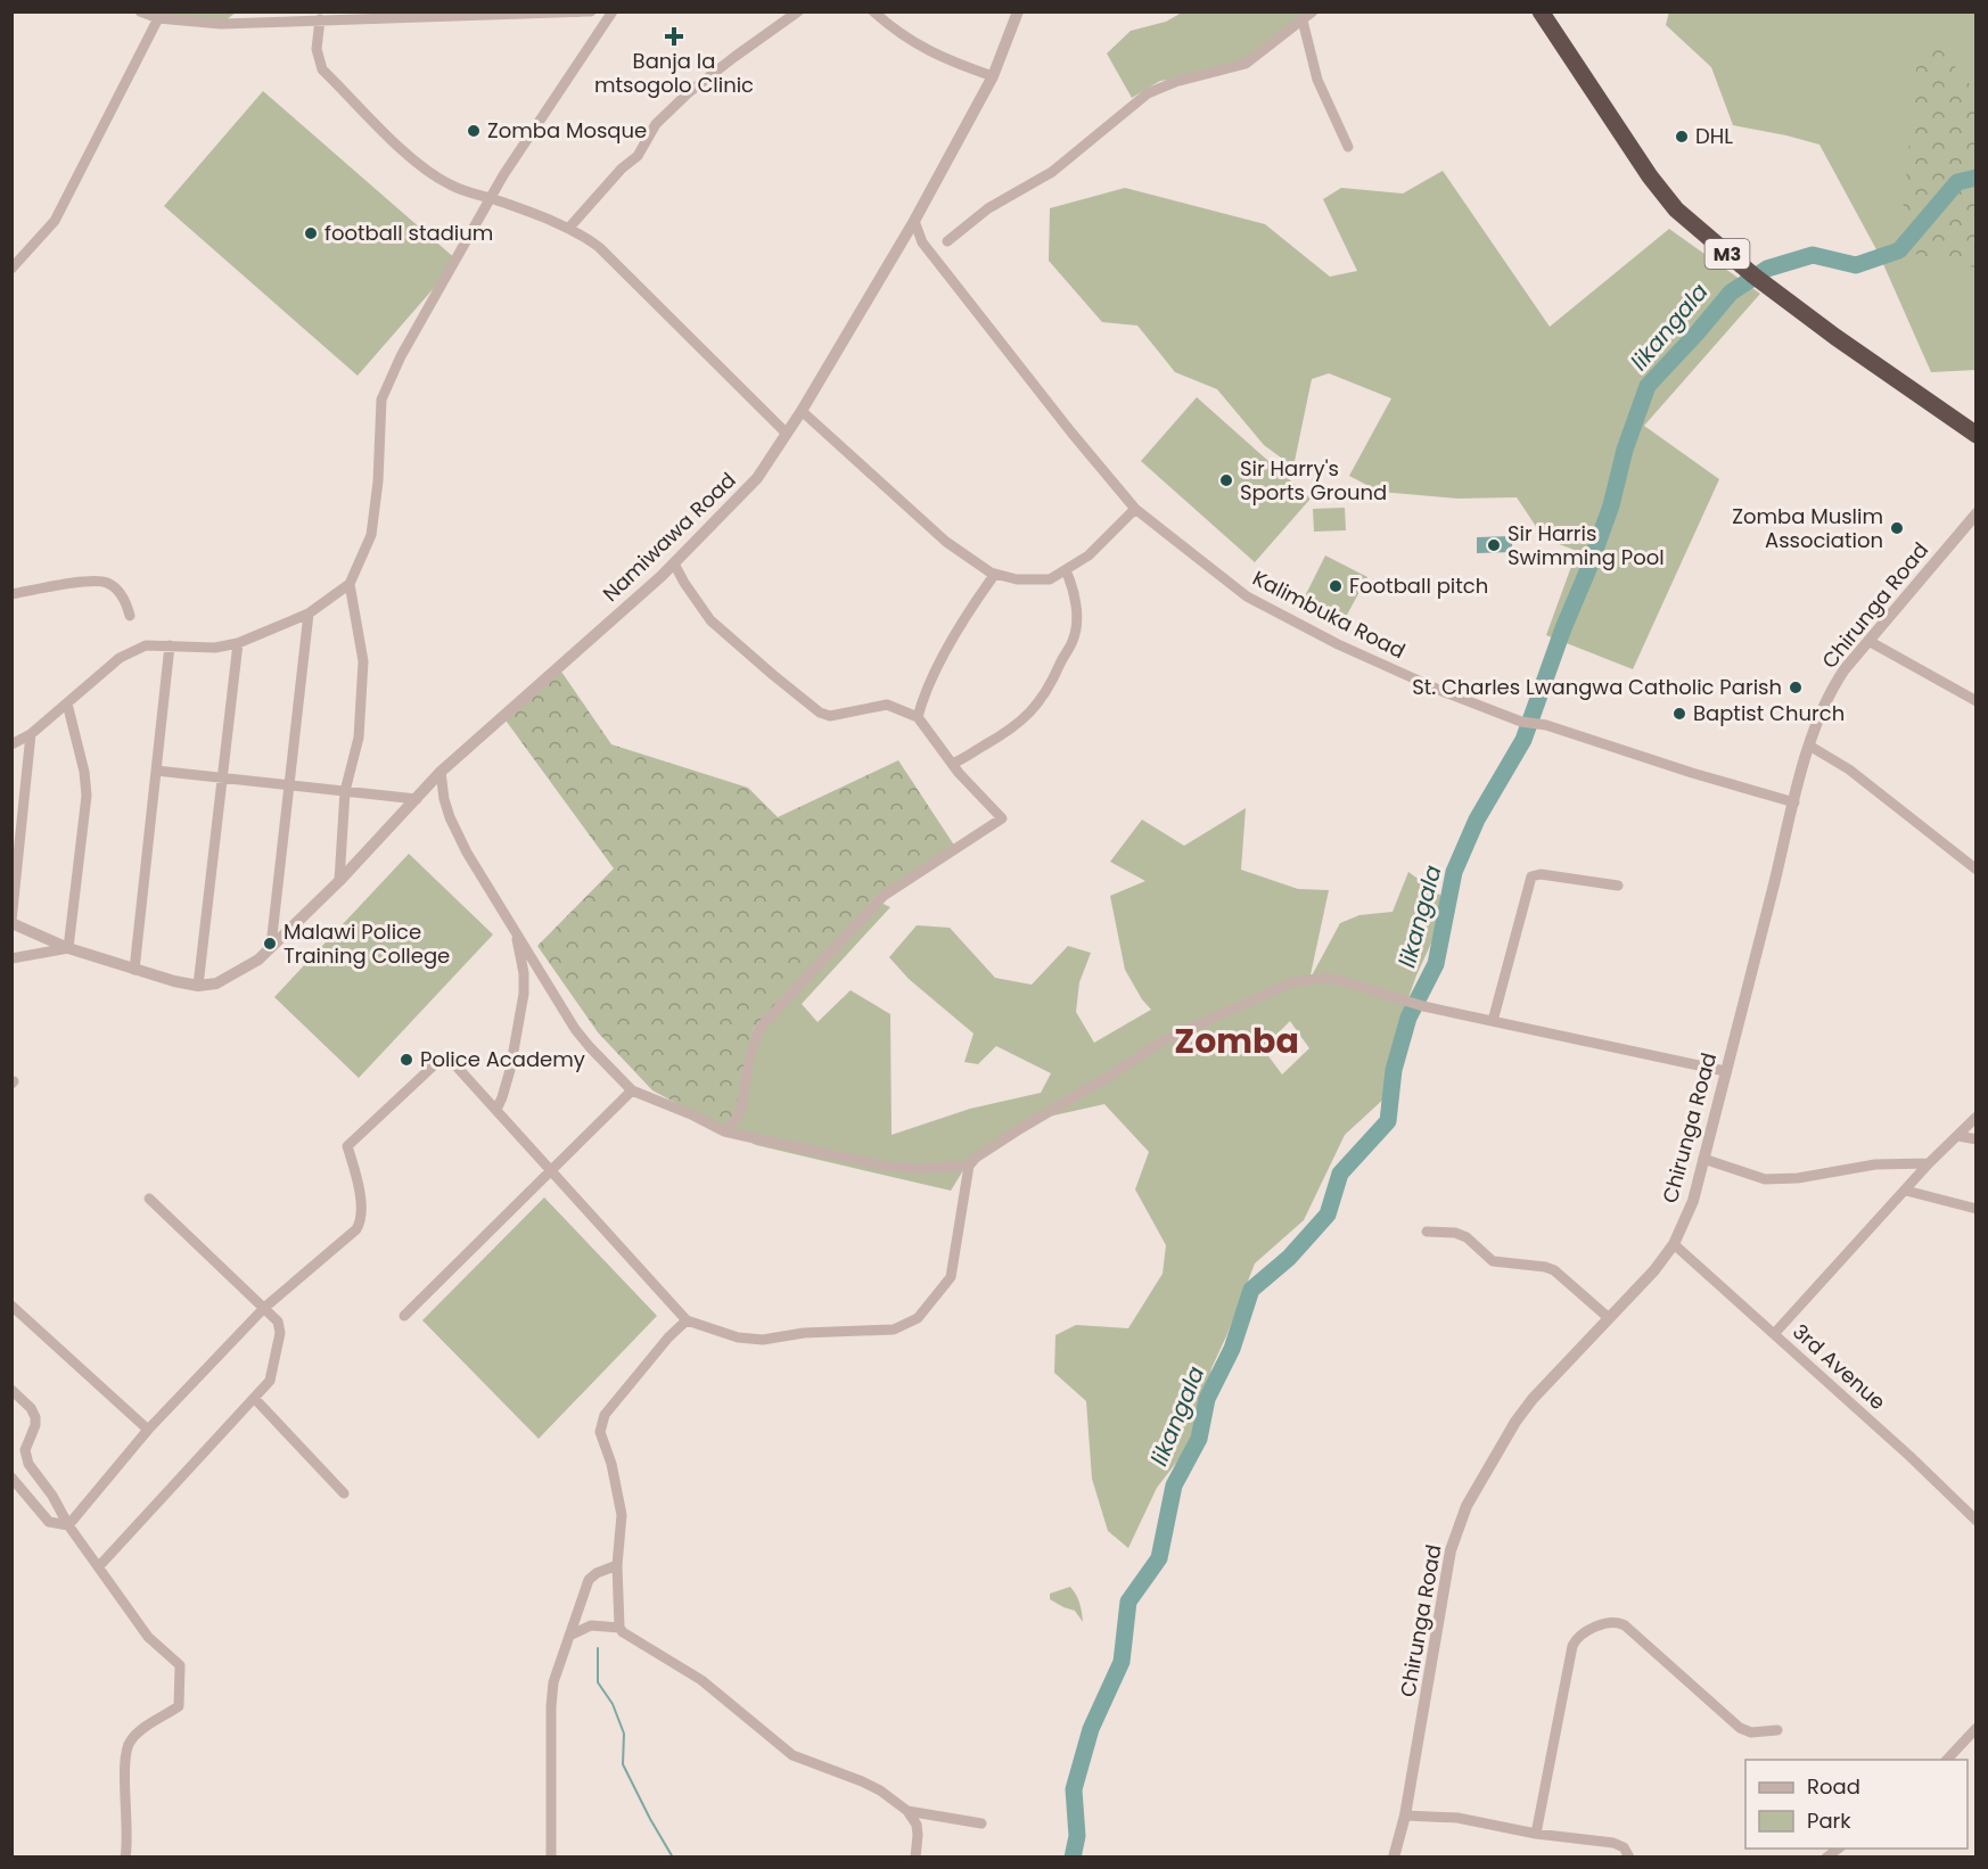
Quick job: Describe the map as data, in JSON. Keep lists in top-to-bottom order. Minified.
{"streets":{"highway":["M3"],"street":["Namiwawa Road","Chirunga Road","Kalimbuka Road","3rd Avenue"]},"crossings":[["Namiwawa Road","Kalimbuka Road"],["Chirunga Road","Kalimbuka Road"],["Chirunga Road","3rd Avenue"]],"districts":["Zomba"],"water":["likangala"],"places":{"health":["Banja la mtsogolo Clinic"],"other":["Zomba Mosque","DHL","football stadium","Sir Harry's Sports Ground","Zomba Muslim Association","Sir Harris Swimming Pool","Football pitch","St. Charles Lwangwa Catholic Parish","Baptist Church","Malawi Police Training College","Police Academy"]},"legend":["Road","Park"]}
